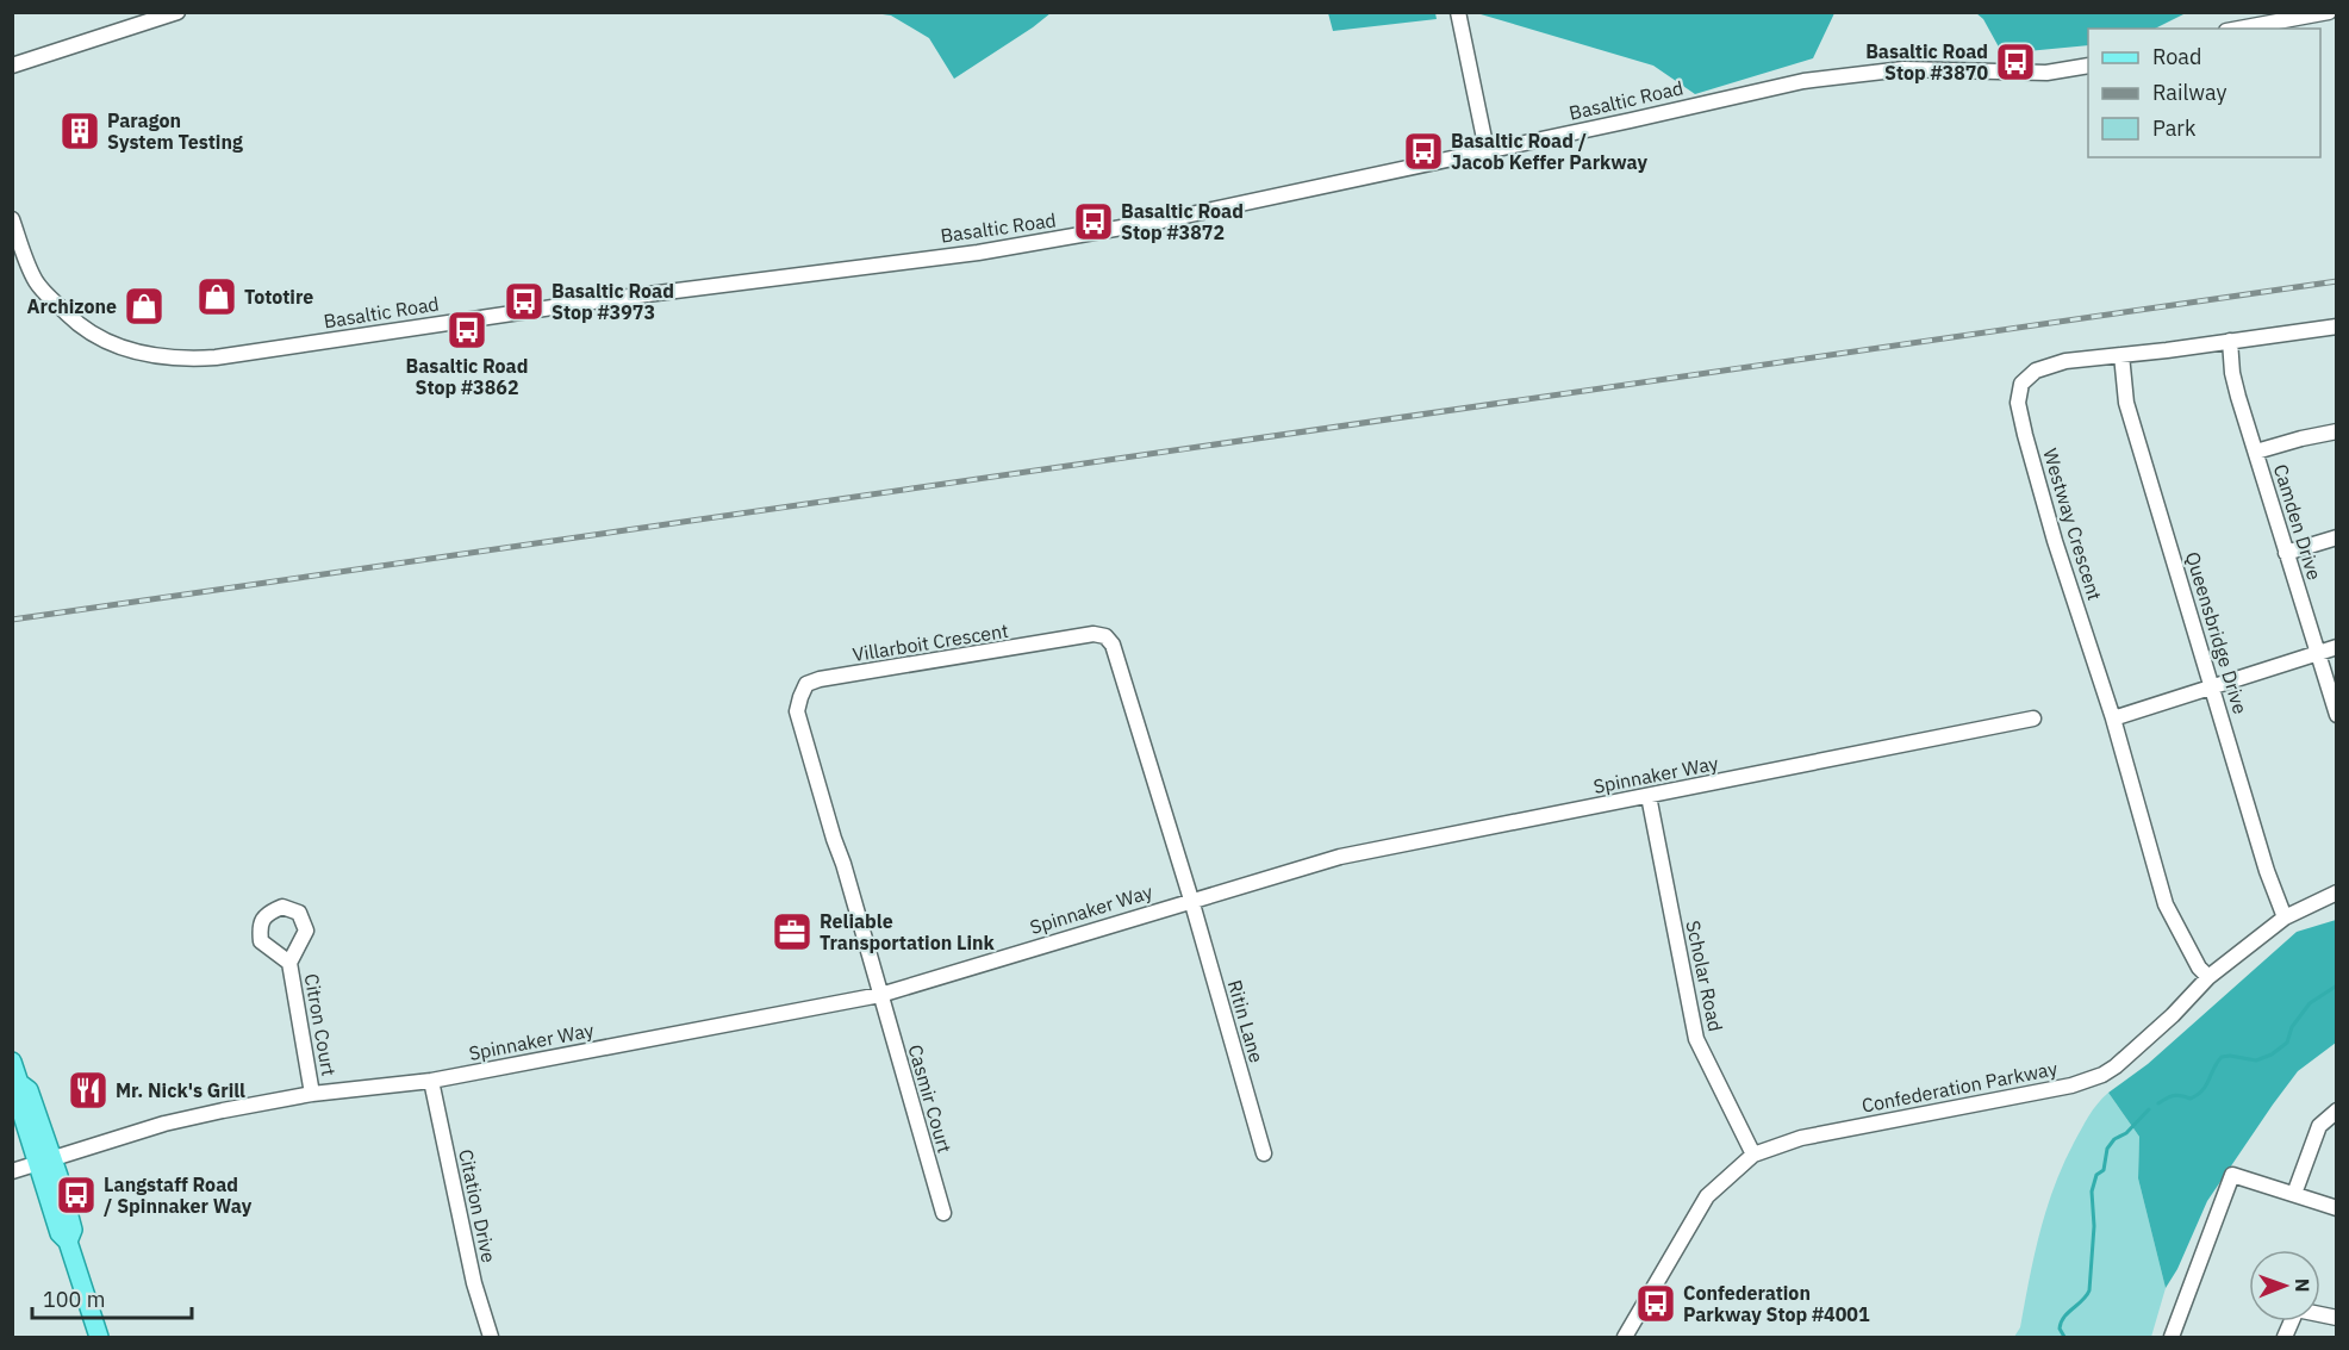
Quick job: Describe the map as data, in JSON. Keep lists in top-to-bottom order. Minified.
{"streets":{"street":["Basaltic Road","Camden Drive","Westway Crescent","Queensbridge Drive","Villarboit Crescent","Spinnaker Way","Scholar Road","Ritin Lane","Citron Court","Confederation Parkway","Casmir Court","Citation Drive"]},"crossings":[["Camden Drive","Westway Crescent"],["Westway Crescent","Queensbridge Drive"],["Westway Crescent","Confederation Parkway"],["Queensbridge Drive","Confederation Parkway"],["Villarboit Crescent","Spinnaker Way"],["Villarboit Crescent","Ritin Lane"],["Villarboit Crescent","Casmir Court"],["Spinnaker Way","Scholar Road"],["Spinnaker Way","Ritin Lane"],["Spinnaker Way","Citron Court"],["Spinnaker Way","Casmir Court"],["Spinnaker Way","Citation Drive"],["Scholar Road","Confederation Parkway"]],"places":{"bus stop":["Basaltic Road Stop #3870","Basaltic Road / Jacob Keffer Parkway","Basaltic Road Stop #3872","Basaltic Road Stop #3973","Basaltic Road Stop #3862","Langstaff Road / Spinnaker Way","Confederation Parkway Stop #4001"],"building":["Paragon System Testing"],"shop":["Tototire","Archizone"],"office":["Reliable Transportation Link"],"restaurant":["Mr. Nick's Grill"]},"legend":["Road","Railway","Park"],"scale_bar":"100 m","north":"right"}
